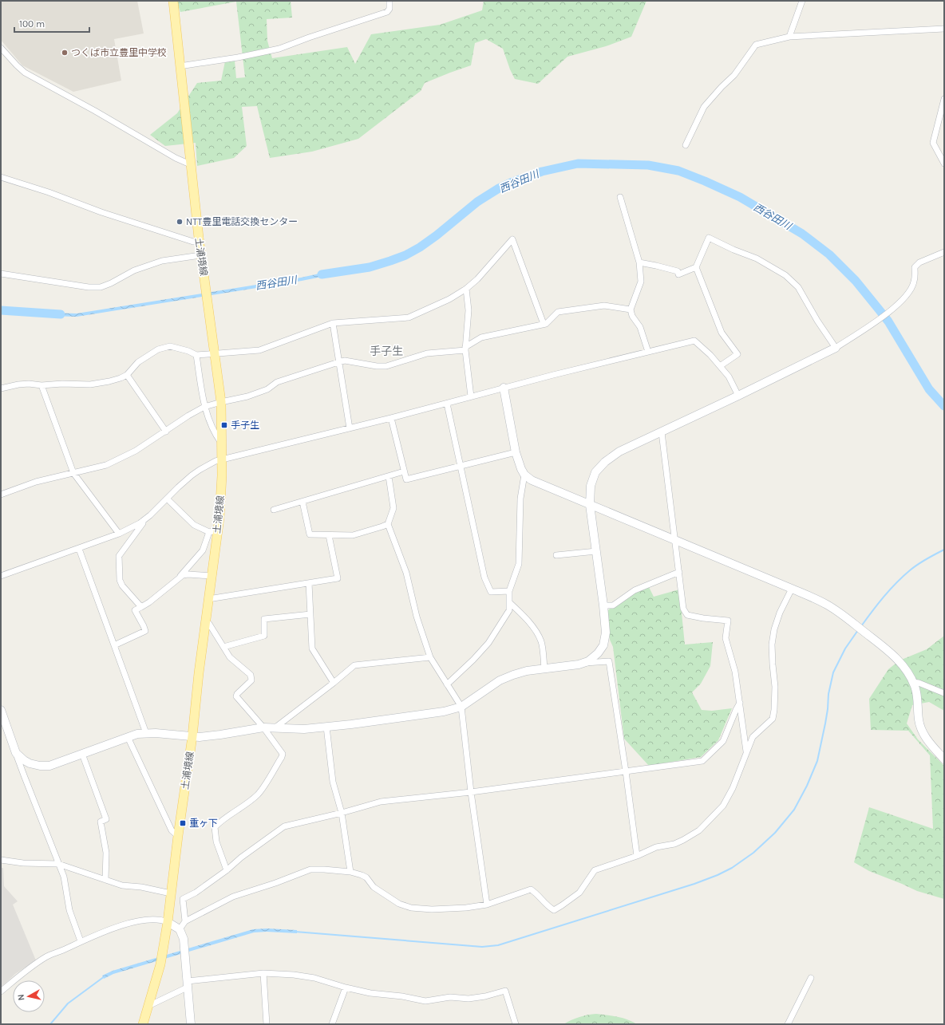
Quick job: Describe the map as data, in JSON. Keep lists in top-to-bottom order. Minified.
{"streets":{"main road":["土浦境線"]},"districts":["手子生"],"water":["西谷田川"],"places":{"other":["つくば市立豊里中学校","NTT豊里電話交換センター"],"transit":["手子生","重ヶ下"]},"scale_bar":"100 m","north":"left"}
